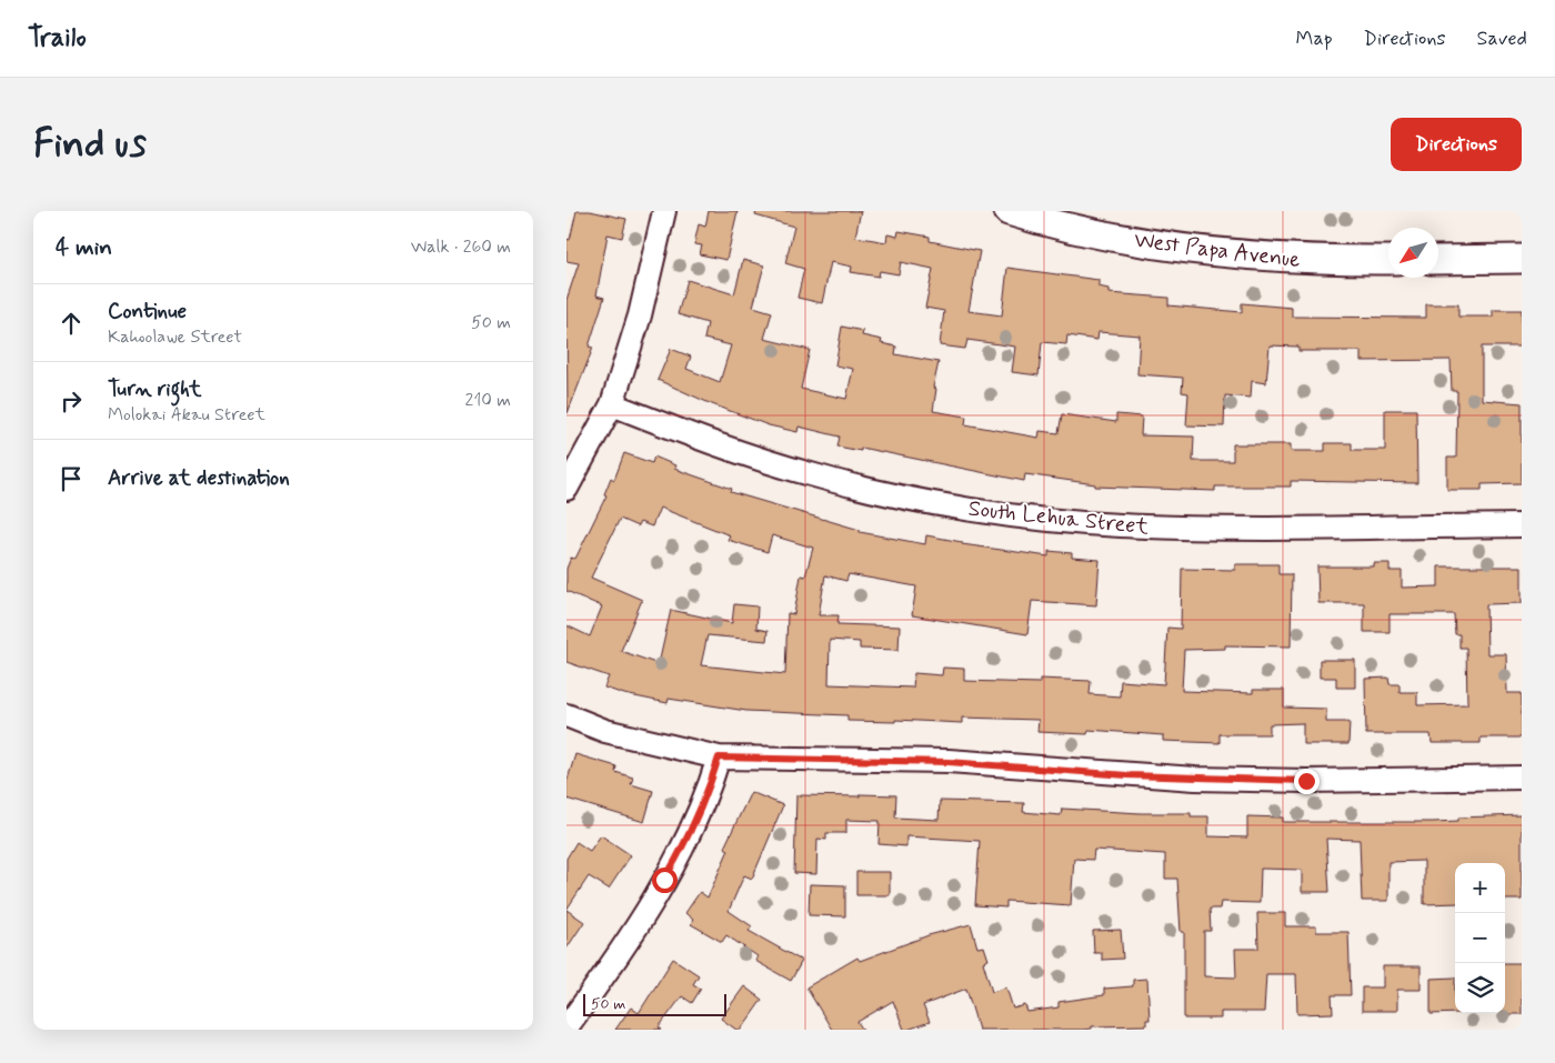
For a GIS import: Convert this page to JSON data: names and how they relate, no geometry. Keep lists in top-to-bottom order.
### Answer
{
  "streets": {
    "street": ["West Papa Avenue", "South Lehua Street"]
  },
  "scale_bar": "50 m",
  "north": "bottom left",
  "page": {
    "header": "Trailo",
    "nav": ["Map", "Directions", "Saved"],
    "buttons": "Directions",
    "title": "Find us",
    "heading": ["4 min", "Walk · 260 m"],
    "list": [
      ["Continue", "Kahoolawe Street", "50 m"],
      ["Turn right", "Molokai Akau Street", "210 m"],
      "Arrive at destination"
    ],
    "map_buttons": ["+", "−"],
    "scale": "50 m"
  }
}
